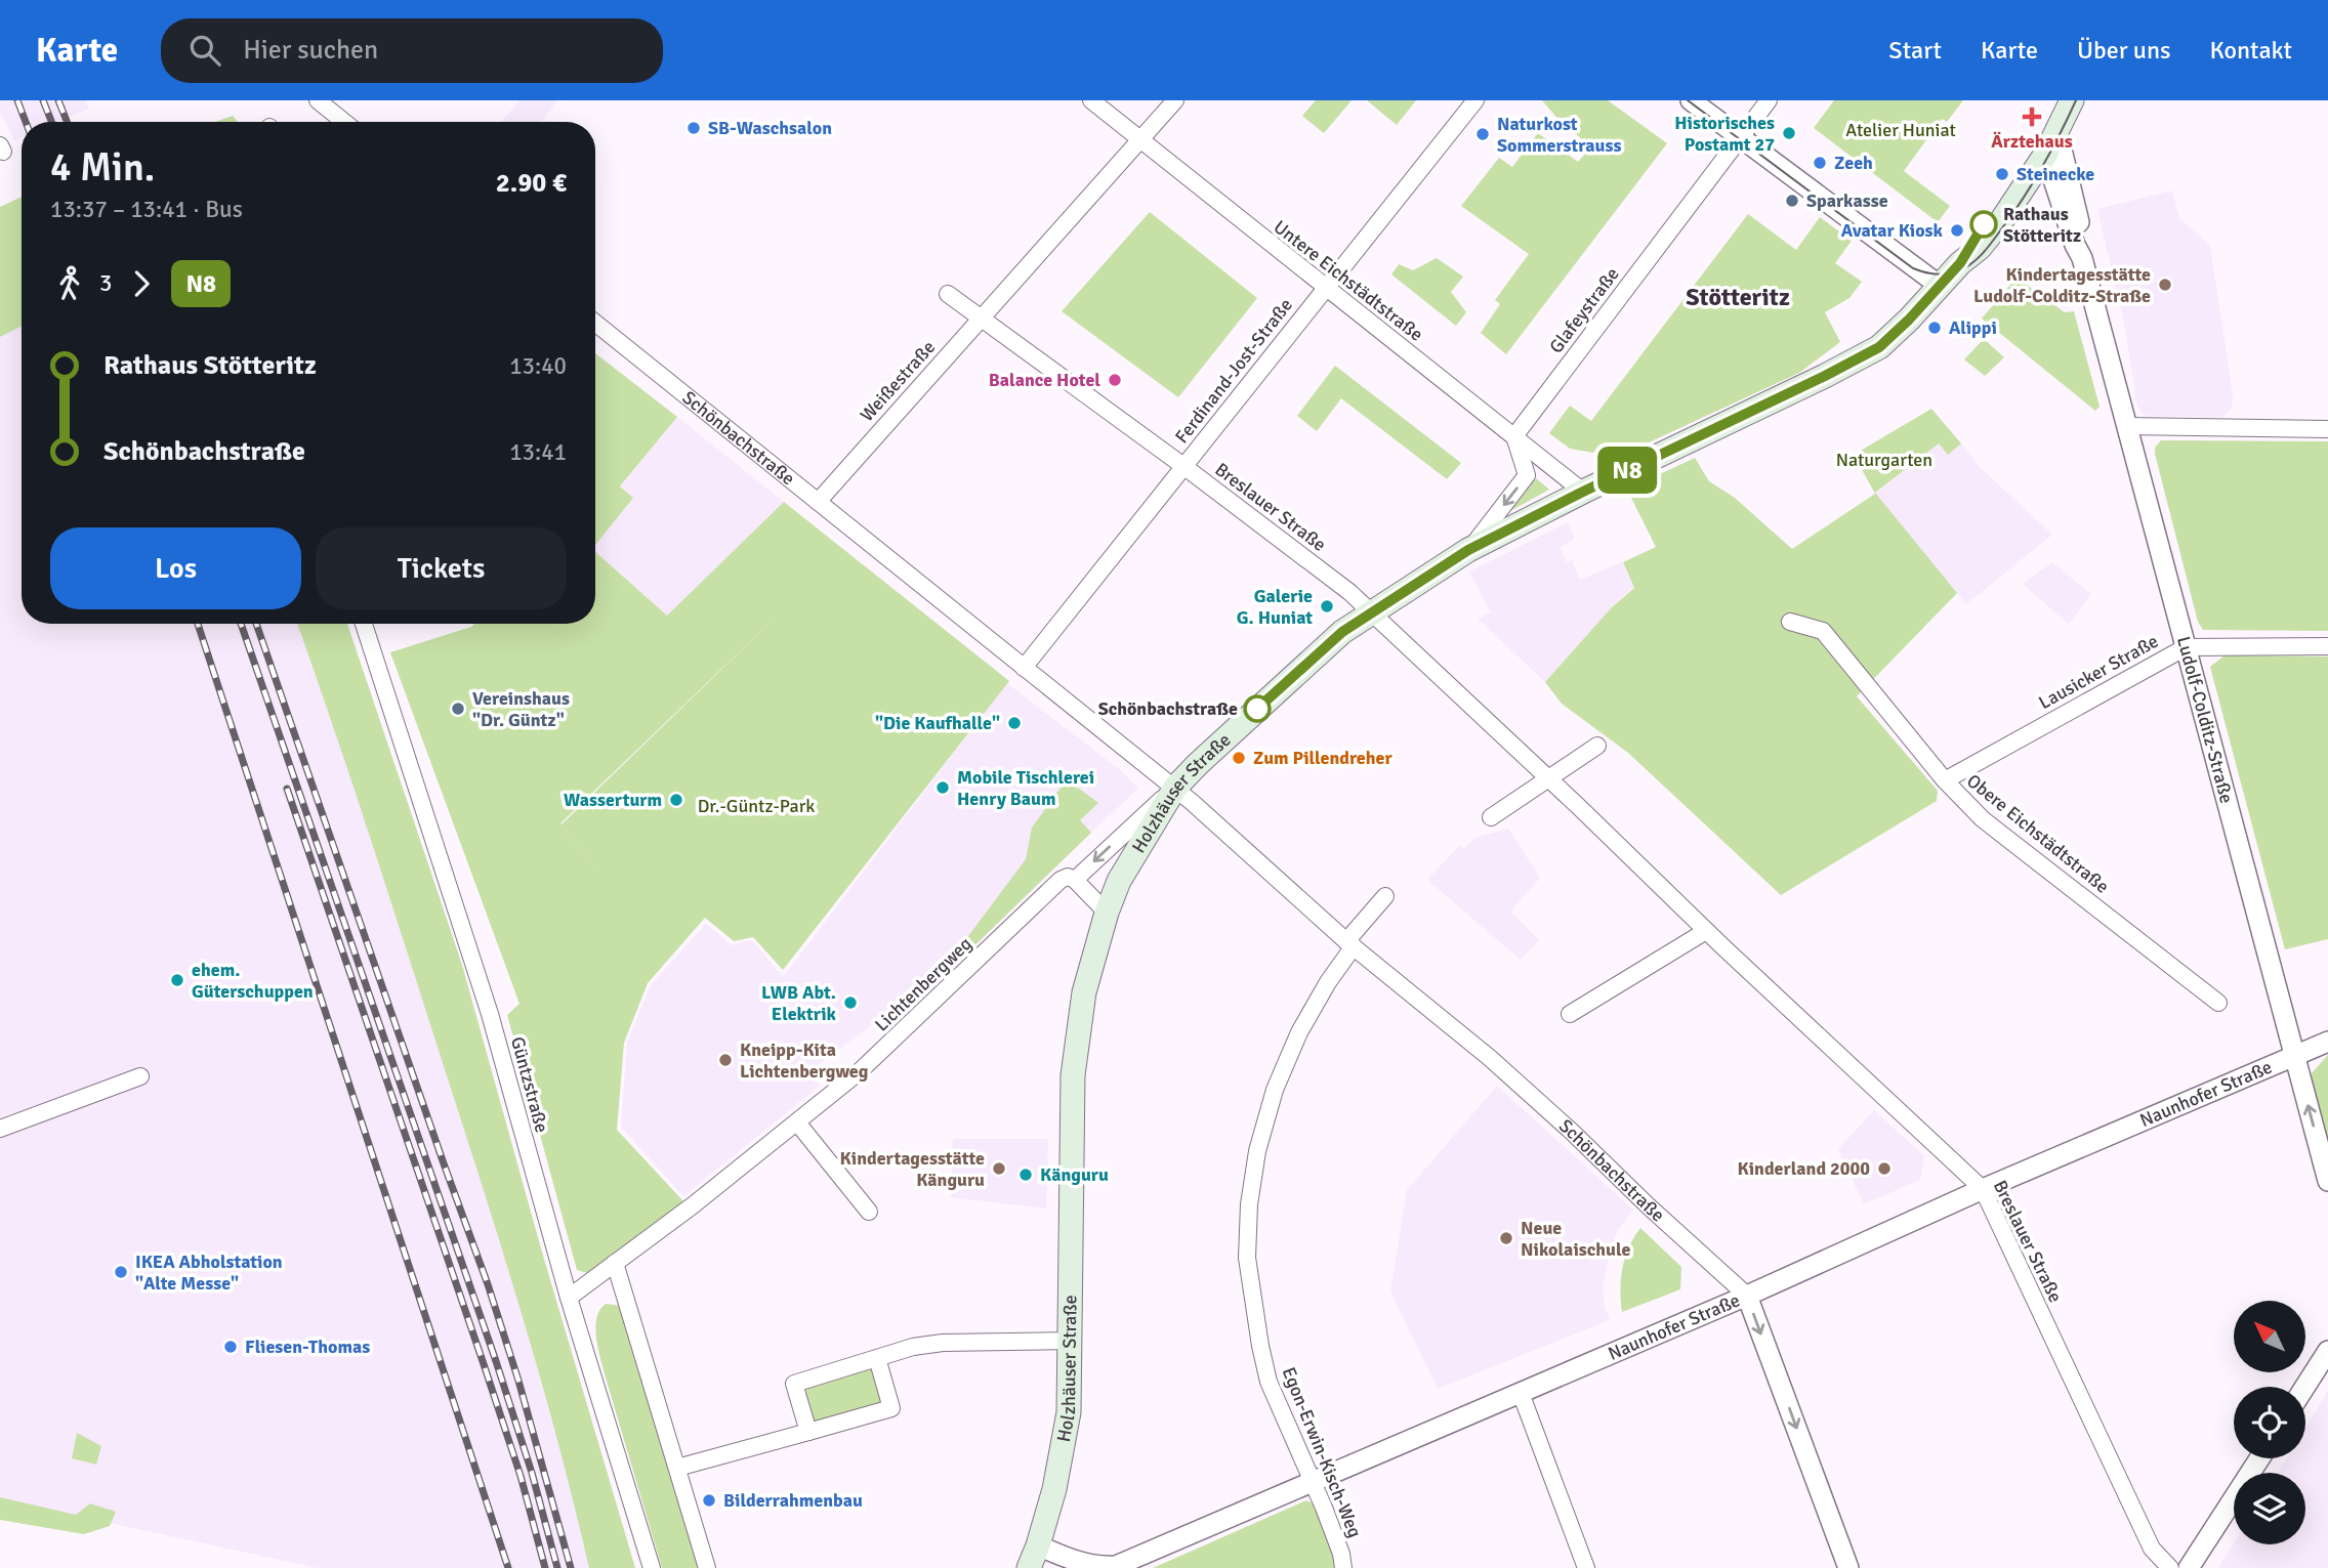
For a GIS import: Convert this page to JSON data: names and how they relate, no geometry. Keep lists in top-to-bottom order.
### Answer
{
  "streets": {
    "main road": ["Holzhäuser Straße"],
    "street": [
      "Untere Eichstädtstraße",
      "Glafeystraße",
      "Ferdinand-Jost-Straße",
      "Weißestraße",
      "Schönbachstraße",
      "Breslauer Straße",
      "Lausicker Straße",
      "Ludolf-Colditz-Straße",
      "Obere Eichstädtstraße",
      "Lichtenbergweg",
      "Güntzstraße",
      "Naunhofer Straße",
      "Egon-Erwin-Kisch-Weg"
    ]
  },
  "crossings": [
    ["Untere Eichstädtstraße", "Glafeystraße"],
    ["Untere Eichstädtstraße", "Ferdinand-Jost-Straße"],
    ["Untere Eichstädtstraße", "Weißestraße"],
    ["Untere Eichstädtstraße", "Holzhäuser Straße"],
    ["Ferdinand-Jost-Straße", "Schönbachstraße"],
    ["Ferdinand-Jost-Straße", "Breslauer Straße"],
    ["Weißestraße", "Schönbachstraße"],
    ["Weißestraße", "Breslauer Straße"],
    ["Schönbachstraße", "Holzhäuser Straße"],
    ["Schönbachstraße", "Lichtenbergweg"],
    ["Schönbachstraße", "Naunhofer Straße"],
    ["Schönbachstraße", "Egon-Erwin-Kisch-Weg"],
    ["Breslauer Straße", "Holzhäuser Straße"],
    ["Breslauer Straße", "Naunhofer Straße"],
    ["Lausicker Straße", "Ludolf-Colditz-Straße"],
    ["Lausicker Straße", "Obere Eichstädtstraße"],
    ["Ludolf-Colditz-Straße", "Holzhäuser Straße"],
    ["Ludolf-Colditz-Straße", "Naunhofer Straße"],
    ["Holzhäuser Straße", "Lichtenbergweg"],
    ["Holzhäuser Straße", "Naunhofer Straße"],
    ["Lichtenbergweg", "Güntzstraße"],
    ["Naunhofer Straße", "Egon-Erwin-Kisch-Weg"]
  ],
  "districts": ["Stötteritz"],
  "parks": ["Atelier Huniat", "Naturgarten", "Dr.-Güntz-Park"],
  "places": {
    "health": ["Ärztehaus"],
    "other": [
      "SB-Waschsalon",
      "Historisches Postamt 27",
      "Naturkost Sommerstrauss",
      "Zeeh",
      "Steinecke",
      "Sparkasse",
      "Rathaus Stötteritz",
      "Avatar Kiosk",
      "Kindertagesstätte Ludolf-Colditz-Straße",
      "Alippi",
      "Balance Hotel",
      "Galerie G. Huniat",
      "Vereinshaus \"Dr. Güntz\"",
      "Schönbachstraße",
      "\"Die Kaufhalle\"",
      "Zum Pillendreher",
      "Mobile Tischlerei Henry Baum",
      "Wasserturm",
      "ehem. Güterschuppen",
      "LWB Abt. Elektrik",
      "Kneipp-Kita Lichtenbergweg",
      "Kindertagesstätte Känguru",
      "Kinderland 2000",
      "Känguru",
      "Neue Nikolaischule",
      "IKEA Abholstation \"Alte Messe\"",
      "Fliesen-Thomas",
      "Bilderrahmenbau"
    ]
  },
  "lines": ["bus line N8"],
  "north": "top left",
  "page": {
    "header": "Karte",
    "search": "Hier suchen",
    "nav": [
      "Start",
      "Karte",
      "Über uns",
      "Kontakt"
    ],
    "on_map": "N8",
    "heading": ["4 Min.", "13:37 – 13:41 · Bus", "2.90 €"],
    "legs": ["3", "N8"],
    "list": [
      {
        "name": "Rathaus Stötteritz",
        "value": "13:40"
      },
      {
        "name": "Schönbachstraße",
        "value": "13:41"
      }
    ],
    "buttons": ["Los", "Tickets"]
  }
}
